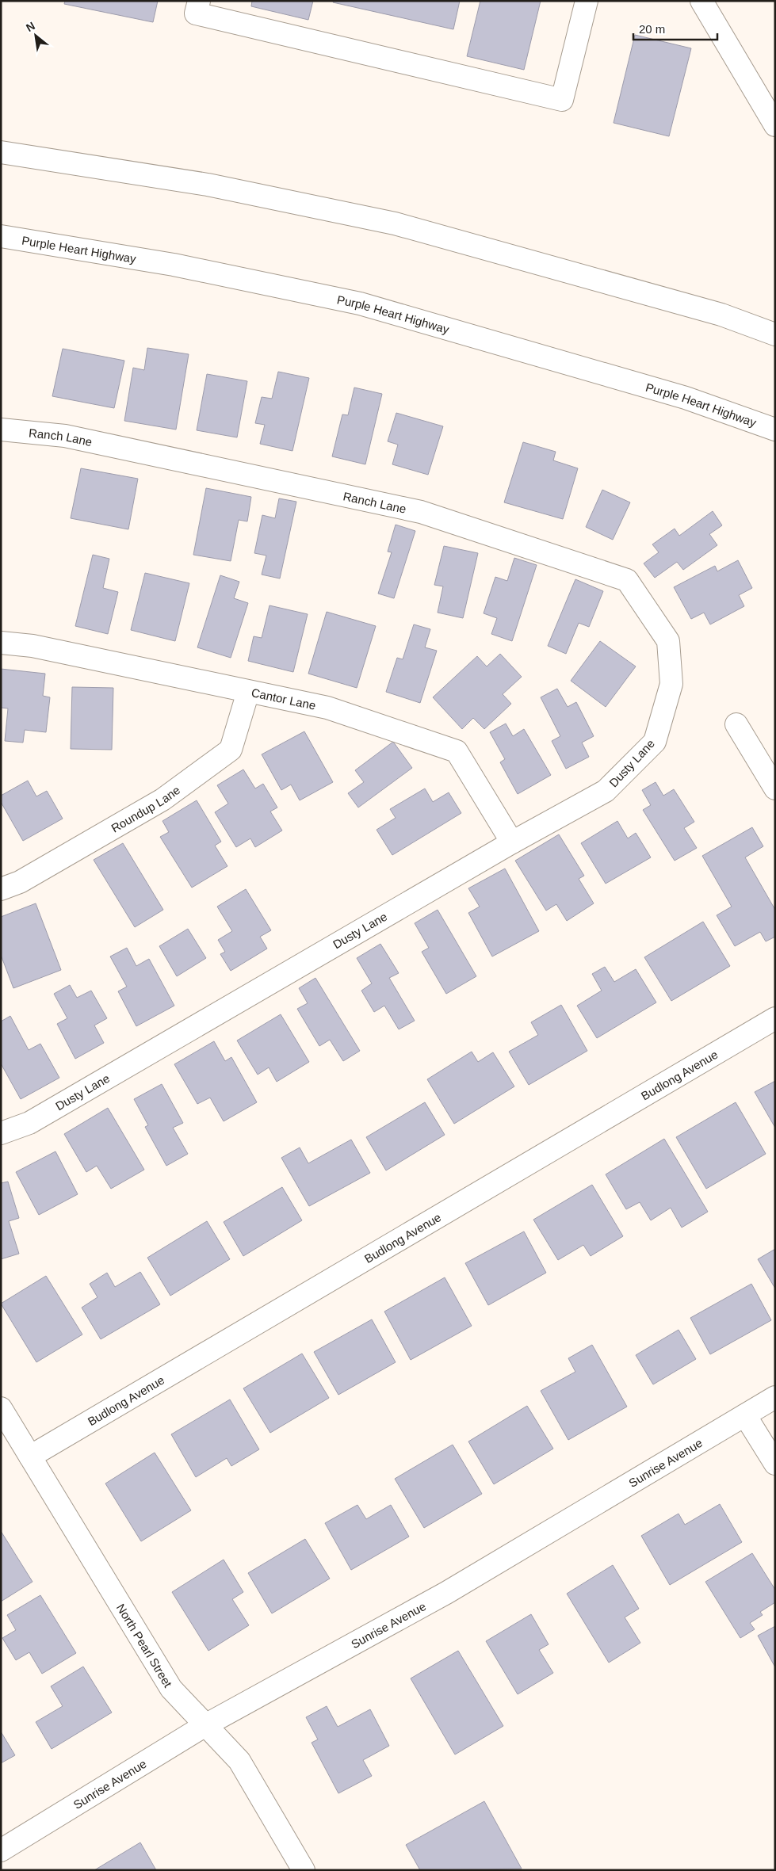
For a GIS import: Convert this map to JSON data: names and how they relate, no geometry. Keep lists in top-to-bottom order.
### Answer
{
  "streets": {
    "main road": [
      "Purple Heart Highway",
      "Ranch Lane",
      "Cantor Lane",
      "Dusty Lane",
      "Roundup Lane",
      "Budlong Avenue",
      "Sunrise Avenue",
      "North Pearl Street"
    ]
  },
  "crossings": [
    ["Ranch Lane", "Dusty Lane"],
    ["Cantor Lane", "Dusty Lane"],
    ["Cantor Lane", "Roundup Lane"],
    ["Budlong Avenue", "North Pearl Street"],
    ["Sunrise Avenue", "North Pearl Street"]
  ],
  "scale_bar": "20 m",
  "north": "top left"
}
